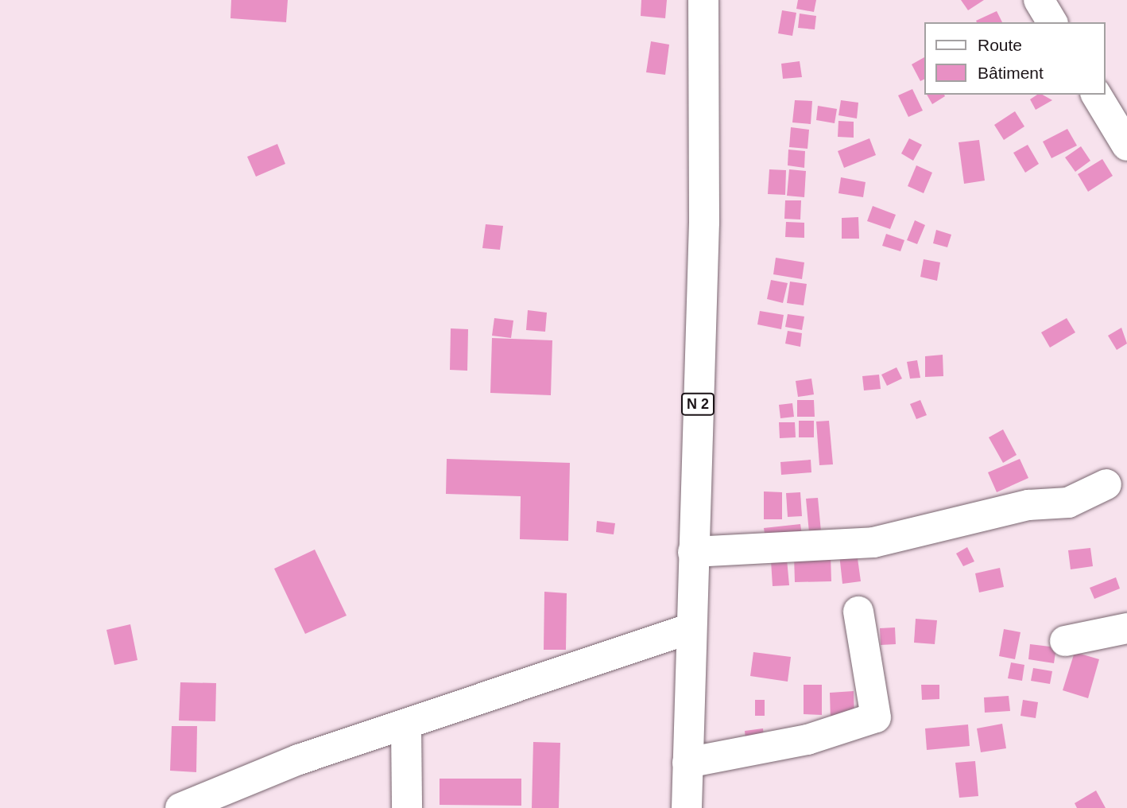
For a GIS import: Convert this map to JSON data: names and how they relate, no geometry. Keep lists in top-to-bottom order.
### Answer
{
  "streets": {
    "street": ["N 2"]
  },
  "legend": ["Route", "Bâtiment"]
}
